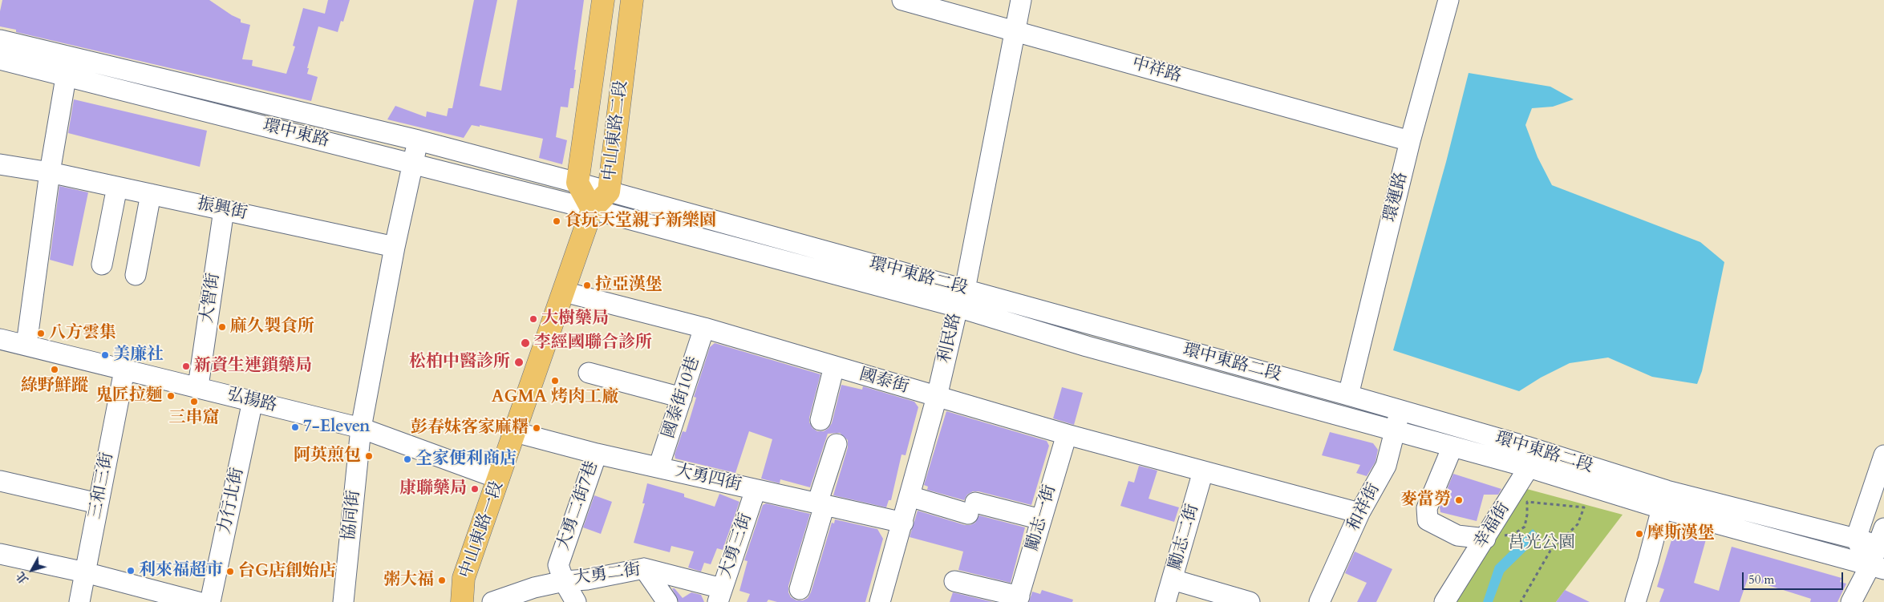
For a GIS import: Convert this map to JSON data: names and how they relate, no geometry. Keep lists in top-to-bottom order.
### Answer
{
  "streets": {
    "main road": ["中山東路二段", "中山東路一段"],
    "street": [
      "中祥路",
      "環中東路",
      "環運路",
      "振興街",
      "環中東路二段",
      "大智街",
      "利民路",
      "國泰街",
      "國泰街10巷",
      "弘揚路",
      "大勇四街",
      "三和三街",
      "力行北街",
      "大勇二街7巷",
      "和祥街",
      "協同街",
      "勵志一街",
      "幸福街",
      "勵志二街",
      "大勇三街",
      "大勇二街"
    ]
  },
  "crossings": [
    ["中祥路", "環運路"],
    ["中祥路", "利民路"],
    ["中山東路二段", "環中東路"],
    ["中山東路二段", "環中東路二段"],
    ["中山東路二段", "中山東路一段"],
    ["環中東路", "環中東路二段"],
    ["環中東路", "中山東路一段"],
    ["環運路", "環中東路二段"],
    ["振興街", "大智街"],
    ["環中東路二段", "利民路"],
    ["環中東路二段", "和祥街"],
    ["環中東路二段", "幸福街"],
    ["環中東路二段", "中山東路一段"],
    ["大智街", "弘揚路"],
    ["利民路", "國泰街"],
    ["利民路", "大勇四街"],
    ["國泰街", "國泰街10巷"],
    ["國泰街", "和祥街"],
    ["國泰街", "勵志一街"],
    ["國泰街", "中山東路一段"],
    ["國泰街", "勵志二街"],
    ["國泰街10巷", "大勇四街"],
    ["弘揚路", "三和三街"],
    ["弘揚路", "力行北街"],
    ["弘揚路", "協同街"],
    ["弘揚路", "中山東路一段"],
    ["大勇四街", "大勇二街7巷"],
    ["大勇四街", "中山東路一段"],
    ["大勇四街", "大勇三街"],
    ["大勇二街7巷", "大勇二街"],
    ["大勇三街", "大勇二街"]
  ],
  "parks": ["莒光公園"],
  "places": [
    "食玩天堂親子新樂園",
    "拉亞漢堡",
    "大樹藥局",
    "麻久製食所",
    "八方雲集",
    "李經國聯合診所",
    "美廉社",
    "松柏中醫診所",
    "新資生連鎖藥局",
    "綠野鮮蹤",
    "AGMA 烤肉工廠",
    "鬼匠拉麵",
    "三串窟",
    "7-Eleven",
    "彭春妹客家麻糬",
    "阿英煎包",
    "全家便利商店",
    "康聯藥局",
    "麥當勞",
    "摩斯漢堡",
    "利來福超市",
    "台G店創始店",
    "粥大福"
  ],
  "scale_bar": "50 m",
  "north": "bottom left"
}
